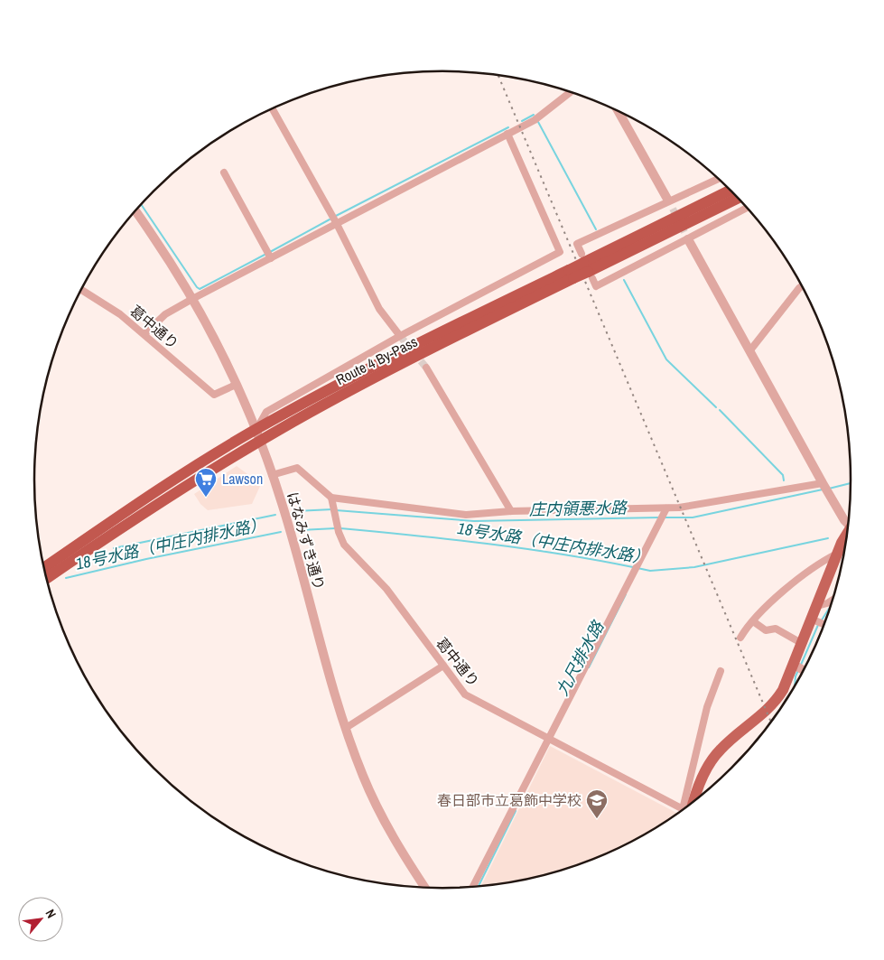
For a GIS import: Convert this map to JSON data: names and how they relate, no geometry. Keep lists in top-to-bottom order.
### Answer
{
  "streets": {
    "highway": ["Route 4 By-Pass"],
    "street": ["葛中通り", "はなみずき通り"]
  },
  "crossings": [
    ["葛中通り", "はなみずき通り"],
    ["Route 4 By-Pass", "はなみずき通り"]
  ],
  "water": ["庄内領悪水路", "18号水路（中庄内排水路）", "九尺排水路"],
  "places": {
    "supermarket": ["Lawson"],
    "school or university": ["春日部市立葛飾中学校"]
  },
  "north": "top right"
}
